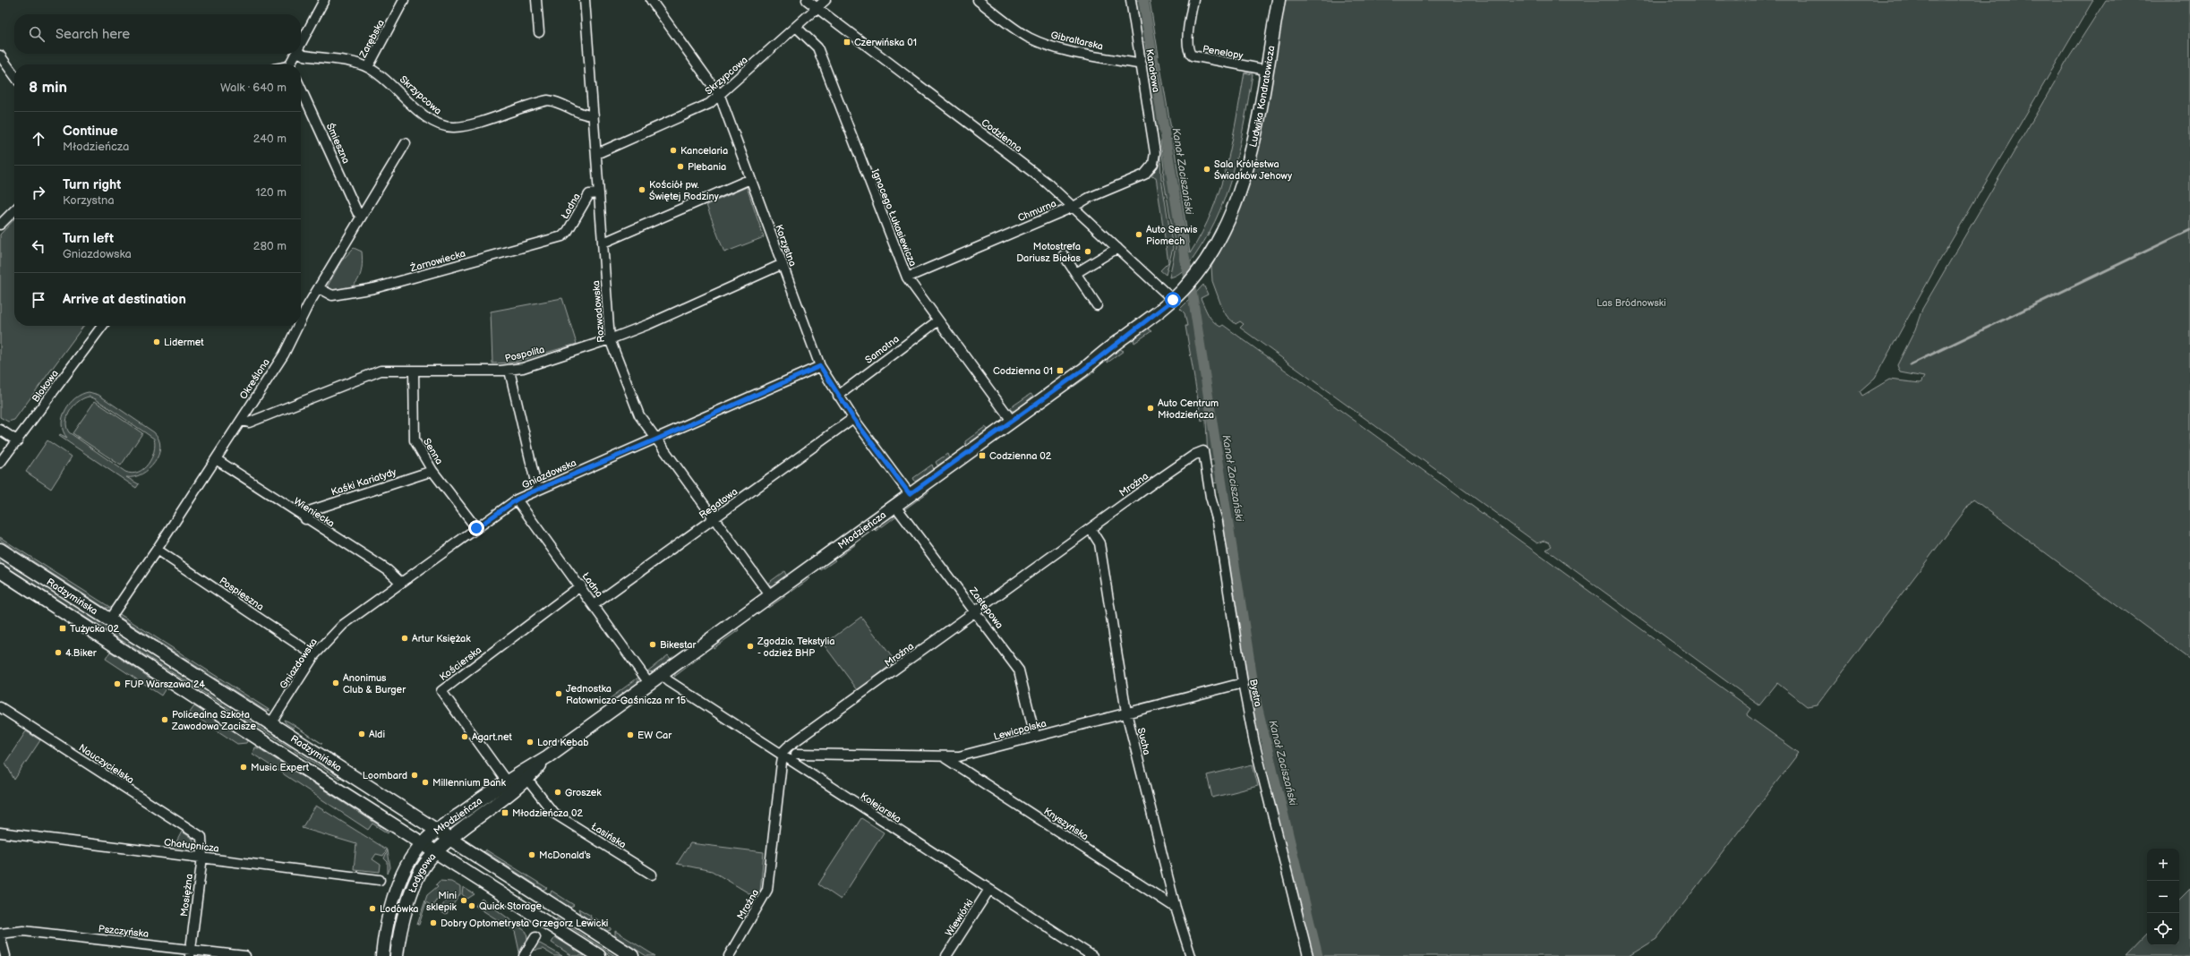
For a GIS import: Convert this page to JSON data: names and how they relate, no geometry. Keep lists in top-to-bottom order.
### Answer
{
  "streets": {
    "main road": [
      "Ludwika Kondratowicza",
      "Młodzieńcza",
      "Radzymińska",
      "Łodygowa"
    ],
    "street": [
      "Zarębska",
      "Gibraltarska",
      "Penelopy",
      "Kanałowa",
      "Skrzypcowa",
      "Codzienna",
      "Śmieszna",
      "Ładna",
      "Chmurna",
      "Ignacego Łukasiewicza",
      "Korzystna",
      "Żarnowiecka",
      "Rozwadowska",
      "Samotna",
      "Pospolita",
      "Określona",
      "Blokowa",
      "Senna",
      "Gniazdowska",
      "Kaśki Kariatydy",
      "Mroźna",
      "Regatowa",
      "Wieniecka",
      "Pospieszna",
      "Zastępowa",
      "Kościerska",
      "Bystra",
      "Lewicpolska",
      "Sucha",
      "Nauczycielska",
      "Kolejarska",
      "Knyszyńska",
      "Łasińska",
      "Chałupnicza",
      "Mosiężna",
      "Wiewiórki",
      "Pszczyńska"
    ]
  },
  "crossings": [
    ["Zarębska", "Skrzypcowa"],
    ["Gibraltarska", "Kanałowa"],
    ["Penelopy", "Ludwika Kondratowicza"],
    ["Kanałowa", "Chmurna"],
    ["Skrzypcowa", "Codzienna"],
    ["Skrzypcowa", "Ignacego Łukasiewicza"],
    ["Skrzypcowa", "Korzystna"],
    ["Skrzypcowa", "Rozwadowska"],
    ["Ludwika Kondratowicza", "Codzienna"],
    ["Ludwika Kondratowicza", "Młodzieńcza"],
    ["Codzienna", "Chmurna"],
    ["Codzienna", "Młodzieńcza"],
    ["Śmieszna", "Określona"],
    ["Ładna", "Żarnowiecka"],
    ["Ładna", "Rozwadowska"],
    ["Ładna", "Gniazdowska"],
    ["Ładna", "Regatowa"],
    ["Ładna", "Młodzieńcza"],
    ["Ładna", "Kościerska"],
    ["Chmurna", "Ignacego Łukasiewicza"],
    ["Ignacego Łukasiewicza", "Samotna"],
    ["Ignacego Łukasiewicza", "Młodzieńcza"],
    ["Korzystna", "Samotna"],
    ["Korzystna", "Pospolita"],
    ["Korzystna", "Gniazdowska"],
    ["Korzystna", "Regatowa"],
    ["Korzystna", "Młodzieńcza"],
    ["Żarnowiecka", "Określona"],
    ["Rozwadowska", "Pospolita"],
    ["Rozwadowska", "Gniazdowska"],
    ["Rozwadowska", "Regatowa"],
    ["Rozwadowska", "Młodzieńcza"],
    ["Pospolita", "Określona"],
    ["Pospolita", "Senna"],
    ["Określona", "Wieniecka"],
    ["Określona", "Pospieszna"],
    ["Określona", "Radzymińska"],
    ["Senna", "Gniazdowska"],
    ["Senna", "Kaśki Kariatydy"],
    ["Gniazdowska", "Wieniecka"],
    ["Gniazdowska", "Pospieszna"],
    ["Gniazdowska", "Radzymińska"],
    ["Kaśki Kariatydy", "Wieniecka"],
    ["Mroźna", "Zastępowa"],
    ["Mroźna", "Bystra"],
    ["Mroźna", "Sucha"],
    ["Mroźna", "Kolejarska"],
    ["Młodzieńcza", "Radzymińska"],
    ["Młodzieńcza", "Zastępowa"],
    ["Młodzieńcza", "Kościerska"],
    ["Młodzieńcza", "Kolejarska"],
    ["Młodzieńcza", "Łasińska"],
    ["Młodzieńcza", "Łodygowa"],
    ["Radzymińska", "Łodygowa"],
    ["Zastępowa", "Lewicpolska"],
    ["Bystra", "Lewicpolska"],
    ["Lewicpolska", "Sucha"],
    ["Lewicpolska", "Knyszyńska"],
    ["Sucha", "Knyszyńska"],
    ["Nauczycielska", "Mosiężna"],
    ["Kolejarska", "Wiewiórki"],
    ["Chałupnicza", "Mosiężna"],
    ["Mosiężna", "Pszczyńska"]
  ],
  "water": ["Kanał Zaciszański"],
  "parks": ["Las Bródnowski"],
  "places": {
    "transit": [
      "Czerwińska 01",
      "Codzienna 01",
      "Codzienna 02",
      "Tużycka 02",
      "Młodzieńcza 02"
    ],
    "other": [
      "Kancelaria",
      "Plebania",
      "Sala Królestwa Świadków Jehowy",
      "Kościół pw. Świętej Rodziny",
      "Auto Serwis Piomech",
      "Motostrefa Dariusz Białas",
      "Lidermet",
      "Auto Centrum Młodzieńcza",
      "Artur Księżak",
      "Bikestar",
      "Zgodzio. Tekstylia - odzież BHP",
      "4.Biker",
      "Anonimus Club & Burger",
      "FUP Warszawa 24",
      "Jednostka Ratowniczo-Gaśnicza nr 15",
      "Policealna Szkoła Zawodowa Zacisze",
      "Aldi",
      "EW Car",
      "Agart.net",
      "Lord Kebab",
      "Music Expert",
      "Loombard",
      "Millennium Bank",
      "Groszek",
      "McDonald's",
      "Mini sklepik",
      "Quick Storage",
      "Lodówka",
      "Dobry Optometrysta Grzegorz Lewicki"
    ]
  },
  "page": {
    "search": "Search here",
    "heading": ["8 min", "Walk · 640 m"],
    "list": [
      ["Continue", "Młodzieńcza", "240 m"],
      ["Turn right", "Korzystna", "120 m"],
      ["Turn left", "Gniazdowska", "280 m"],
      "Arrive at destination"
    ],
    "map_buttons": ["+", "−"]
  }
}
